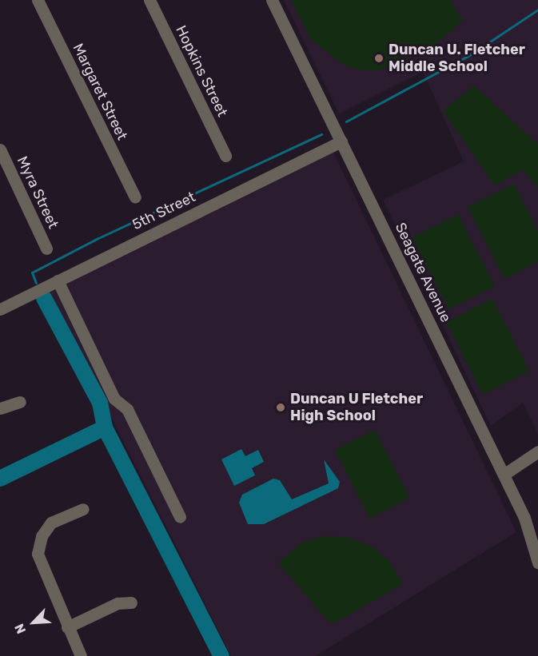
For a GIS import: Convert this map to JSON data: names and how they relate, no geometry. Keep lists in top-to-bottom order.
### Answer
{
  "streets": {
    "street": [
      "Hopkins Street",
      "Margaret Street",
      "Myra Street",
      "5th Street",
      "Seagate Avenue"
    ]
  },
  "crossings": [
    ["5th Street", "Seagate Avenue"]
  ],
  "places": ["Duncan U. Fletcher Middle School", "Duncan U Fletcher High School"],
  "north": "bottom left"
}
